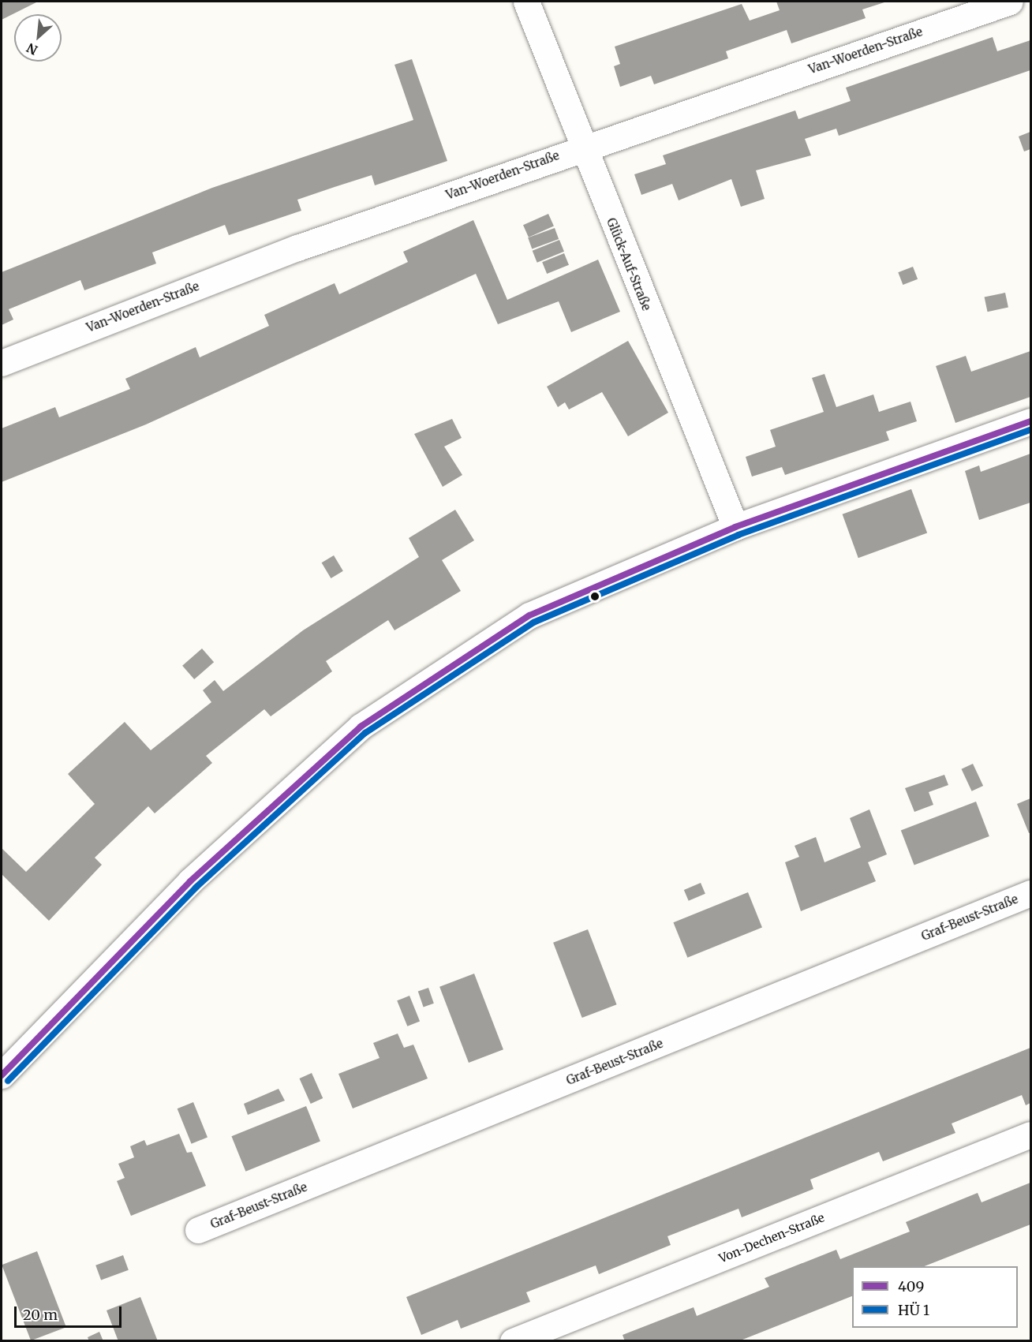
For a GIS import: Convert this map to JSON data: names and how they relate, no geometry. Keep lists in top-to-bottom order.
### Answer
{
  "streets": {
    "street": [
      "Van-Woerden-Straße",
      "Glück-Auf-Straße",
      "Graf-Beust-Straße",
      "Von-Dechen-Straße"
    ]
  },
  "crossings": [
    ["Van-Woerden-Straße", "Glück-Auf-Straße"]
  ],
  "lines": ["transit line 409"],
  "legend": ["409", "HÜ 1"],
  "scale_bar": "20 m",
  "north": "bottom left"
}
